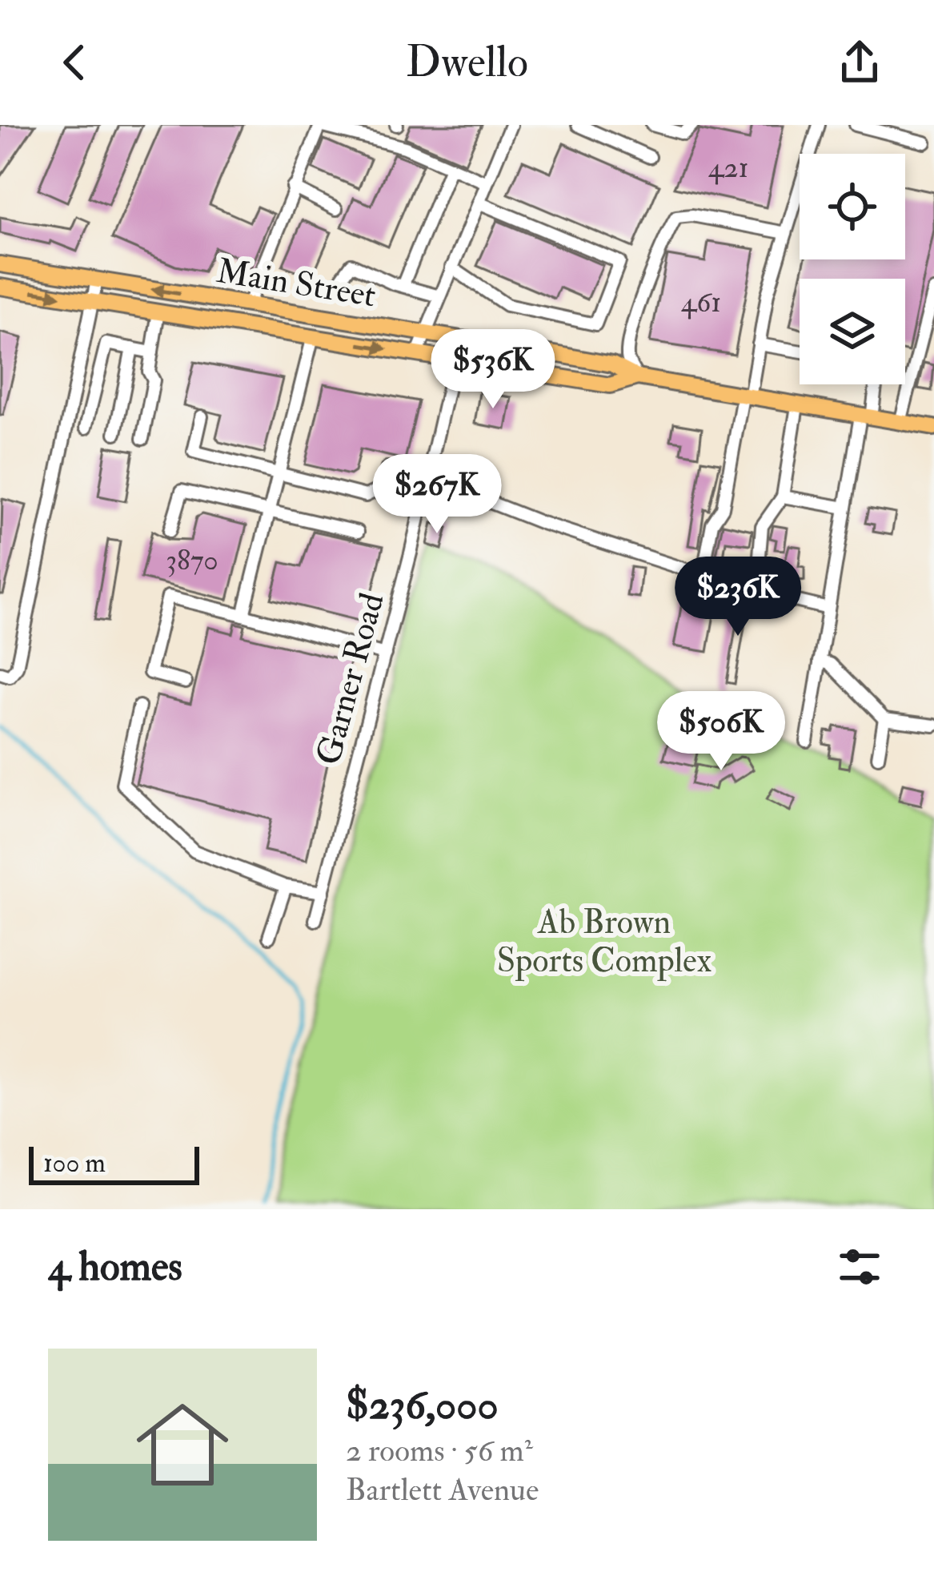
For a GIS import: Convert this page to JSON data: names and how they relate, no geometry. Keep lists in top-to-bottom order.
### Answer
{
  "streets": {
    "main road": ["Main Street"],
    "street": ["Garner Road"]
  },
  "crossings": [
    ["Main Street", "Garner Road"]
  ],
  "parks": ["Ab Brown Sports Complex"],
  "house_numbers": ["421", "461", "3870"],
  "scale_bar": "100 m",
  "page": {
    "header": "Dwello",
    "price": [
      "$536K",
      "$267K",
      "$236K",
      "$506K"
    ],
    "scale": "100 m",
    "heading": "4 homes",
    "list": [
      {
        "name": "$236,000",
        "note": "2 rooms · 56 m² · Bartlett Avenue"
      }
    ]
  }
}
